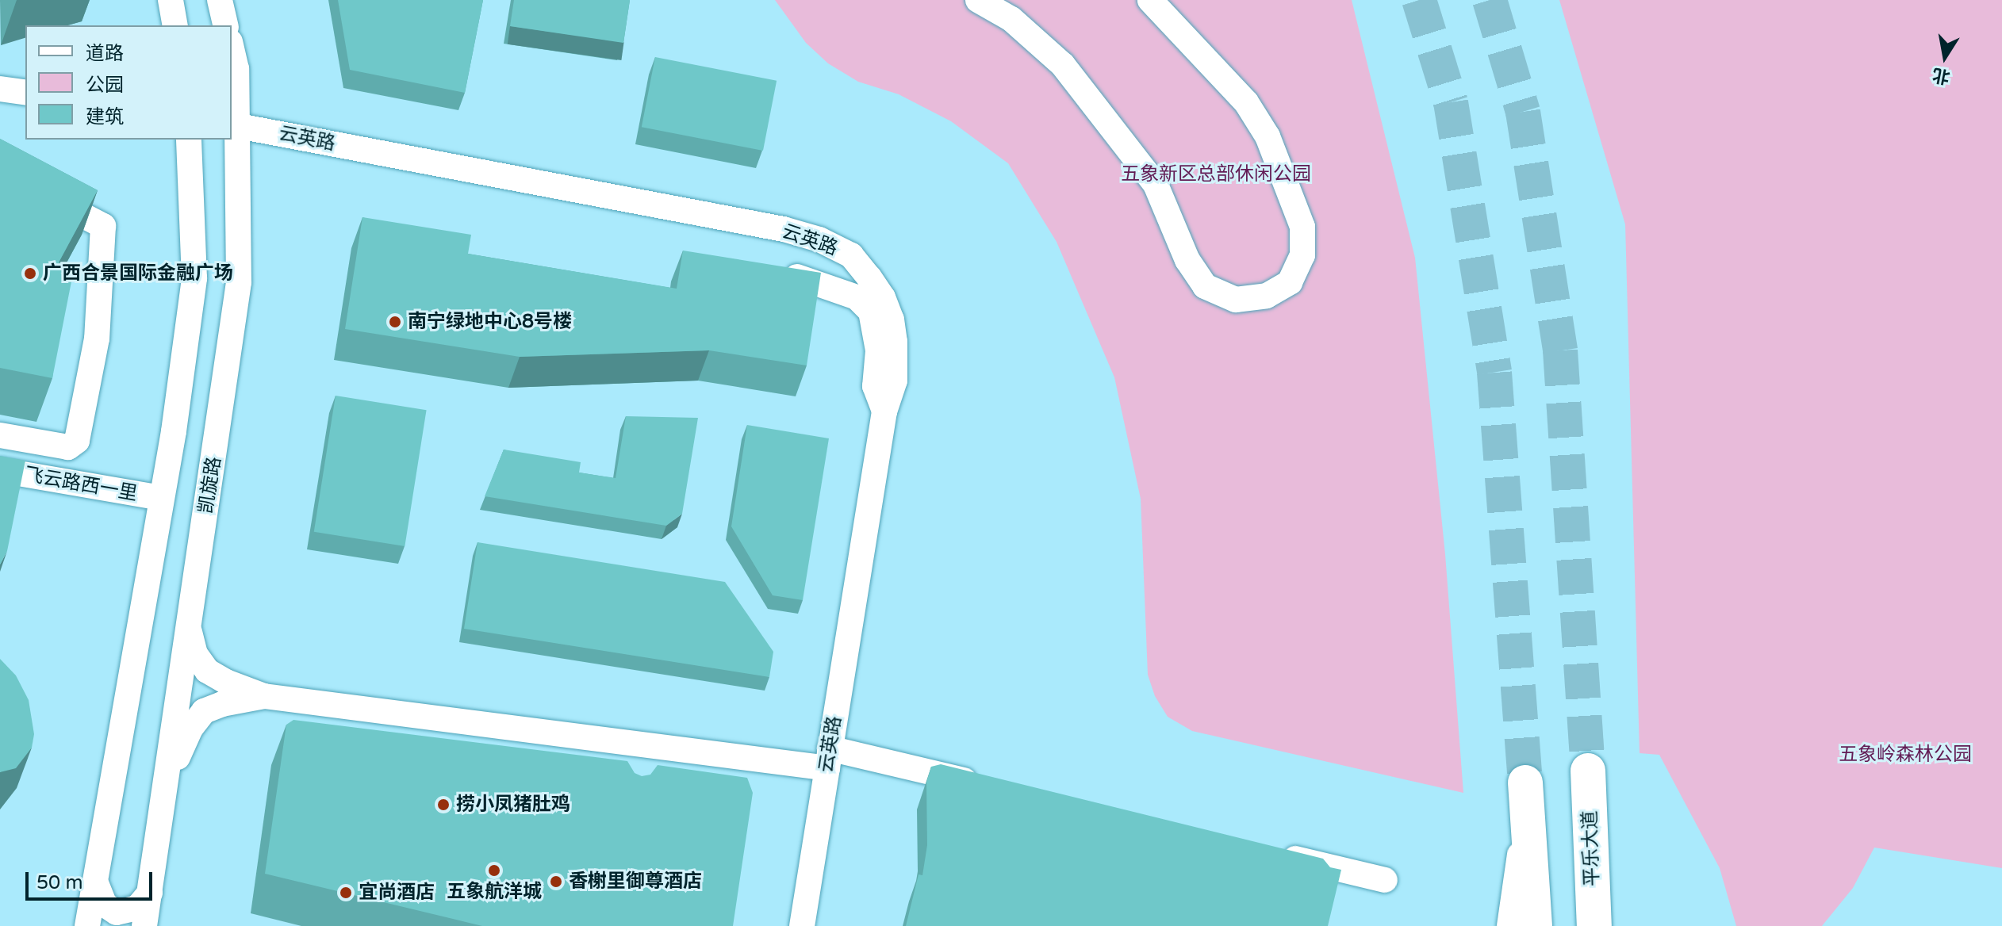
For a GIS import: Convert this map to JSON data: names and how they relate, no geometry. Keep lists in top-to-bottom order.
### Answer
{
  "streets": {
    "highway": ["平乐大道"],
    "street": ["云英路", "飞云路西一里", "凯旋路"]
  },
  "crossings": [
    ["云英路", "凯旋路"]
  ],
  "parks": ["五象新区总部休闲公园", "五象岭森林公园"],
  "places": [
    "广西合景国际金融广场",
    "南宁绿地中心8号楼",
    "捞小凤猪肚鸡",
    "五象航洋城",
    "香榭里御尊酒店",
    "宜尚酒店"
  ],
  "legend": ["道路", "公园", "建筑"],
  "scale_bar": "50 m",
  "north": "bottom"
}
